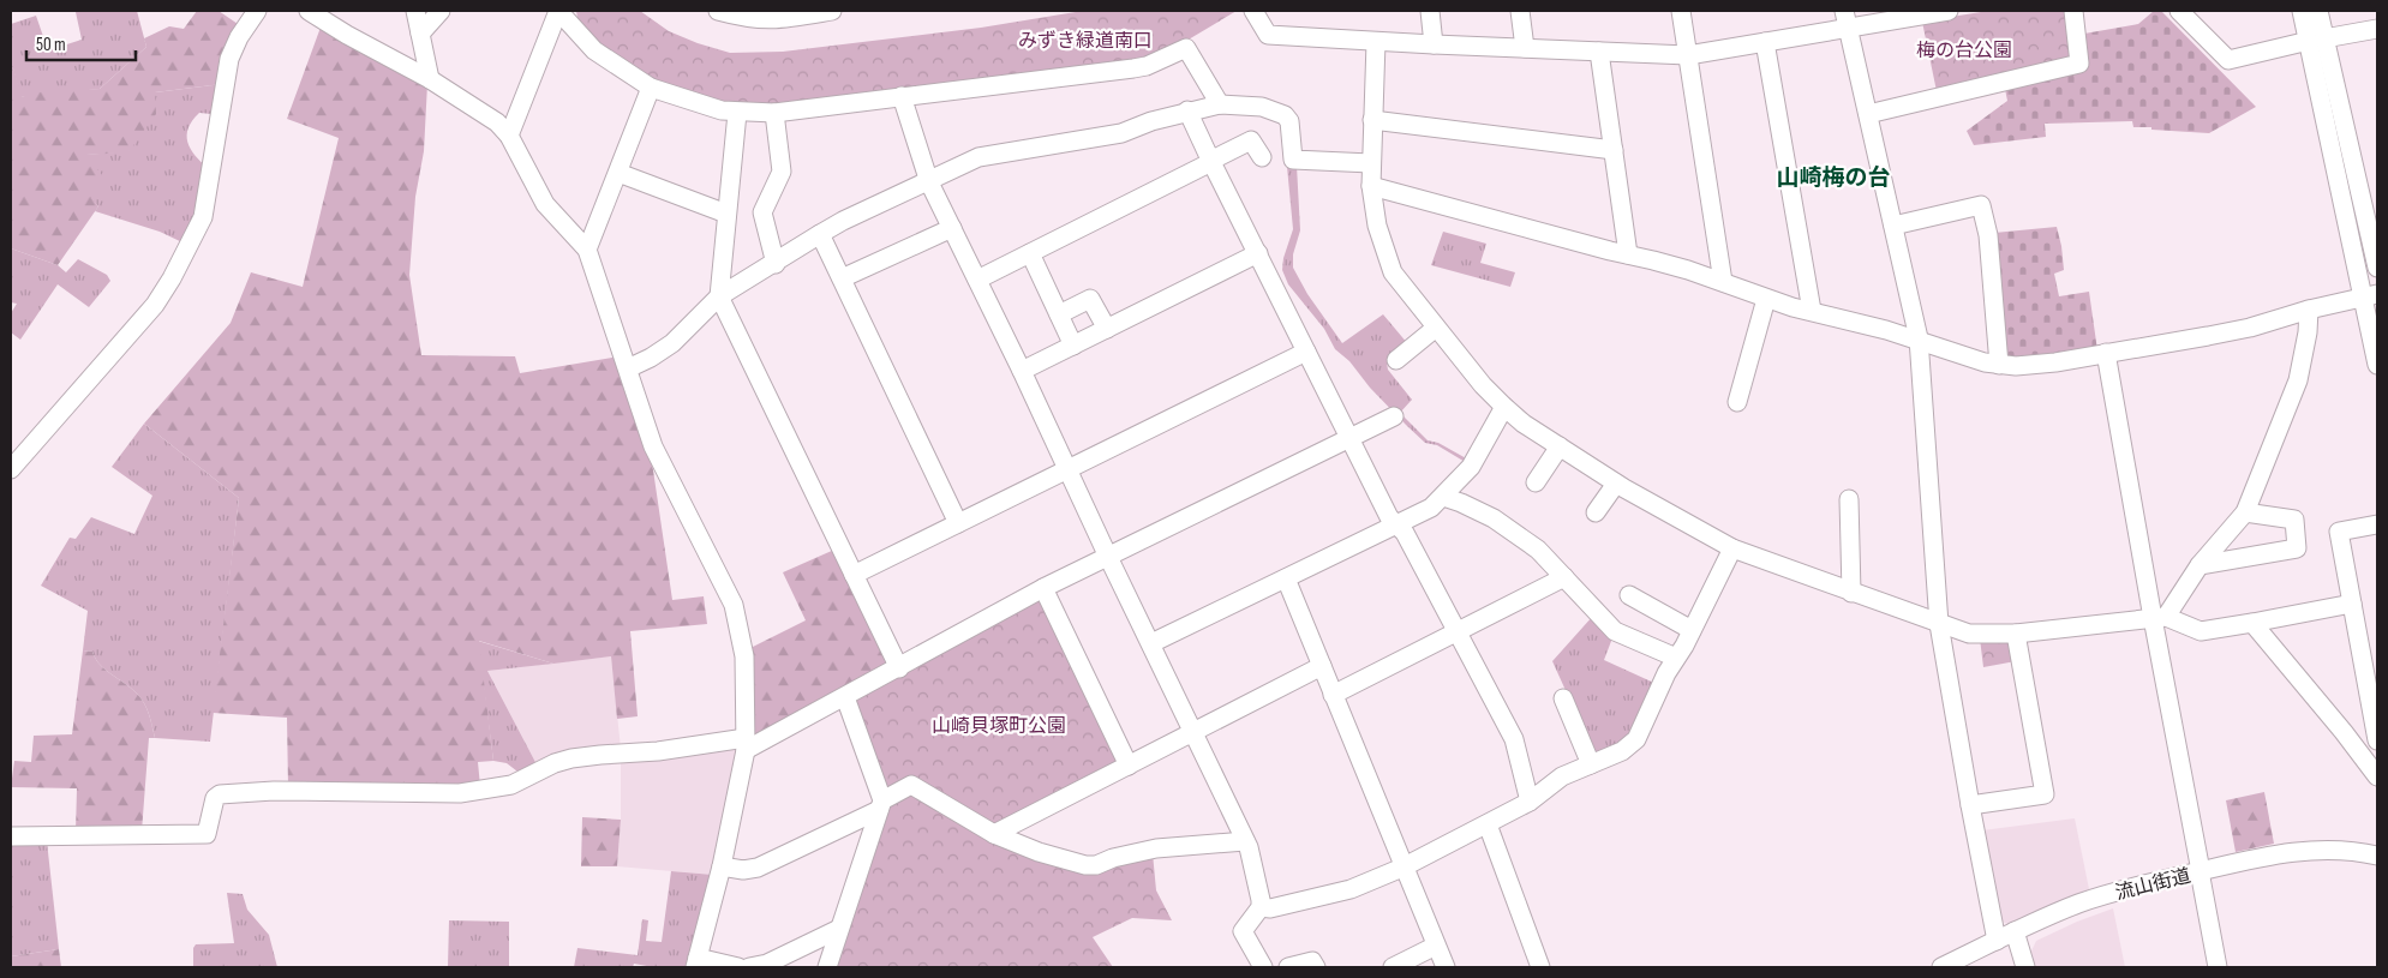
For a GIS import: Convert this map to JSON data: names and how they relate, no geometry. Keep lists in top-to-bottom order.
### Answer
{
  "streets": {
    "street": ["流山街道"]
  },
  "districts": ["山崎梅の台"],
  "parks": ["みずき緑道南口", "梅の台公園", "山崎貝塚町公園"],
  "scale_bar": "50 m"
}
